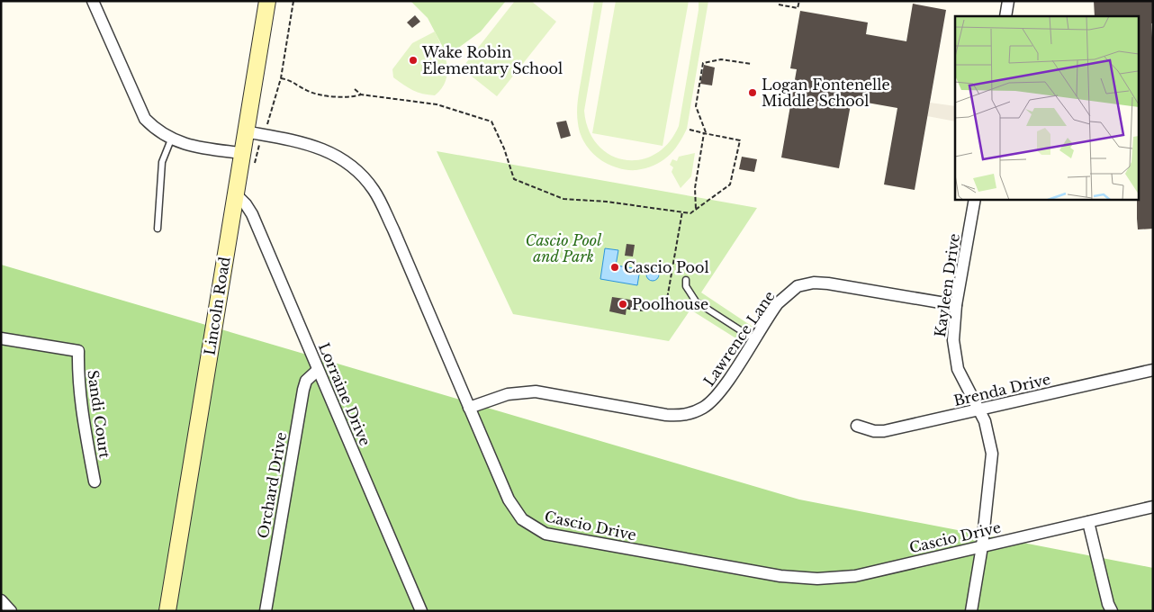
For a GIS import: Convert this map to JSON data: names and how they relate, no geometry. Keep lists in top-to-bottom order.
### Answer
{
  "streets": {
    "main road": ["Lincoln Road"],
    "street": [
      "Kayleen Drive",
      "Lawrence Lane",
      "Brenda Drive",
      "Lorraine Drive",
      "Sandi Court",
      "Orchard Drive",
      "Cascio Drive"
    ]
  },
  "crossings": [
    ["Kayleen Drive", "Lawrence Lane"],
    ["Kayleen Drive", "Brenda Drive"],
    ["Kayleen Drive", "Cascio Drive"],
    ["Lincoln Road", "Lorraine Drive"],
    ["Lincoln Road", "Cascio Drive"],
    ["Lawrence Lane", "Cascio Drive"],
    ["Lorraine Drive", "Orchard Drive"]
  ],
  "parks": ["Cascio Pool and Park"],
  "places": [
    "Wake Robin Elementary School",
    "Logan Fontenelle Middle School",
    "Cascio Pool",
    "Poolhouse"
  ]
}
